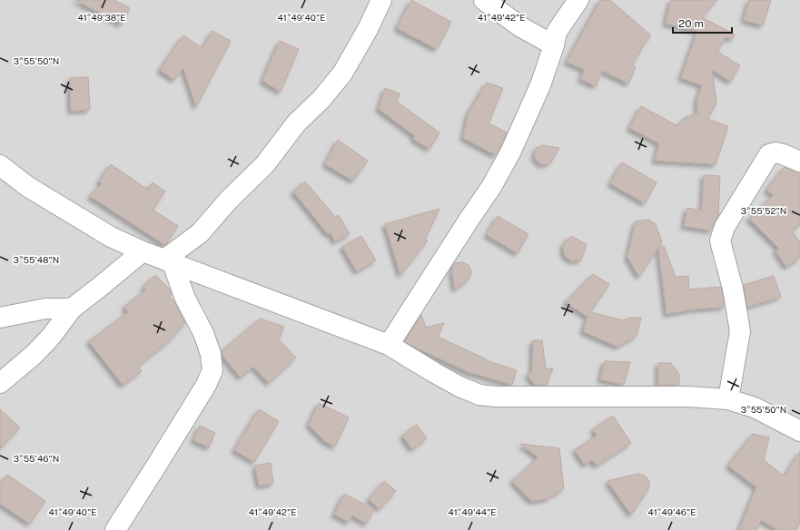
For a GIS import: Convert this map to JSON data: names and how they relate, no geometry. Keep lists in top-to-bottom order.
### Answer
{
  "scale_bar": "20 m",
  "coordinates": [
    "41°49'40\"E",
    "41°49'42\"E",
    "41°49'38\"E",
    "3°55'50\"N",
    "3°55'52\"N",
    "3°55'48\"N",
    "3°55'46\"N",
    "41°49'44\"E",
    "41°49'46\"E"
  ]
}
